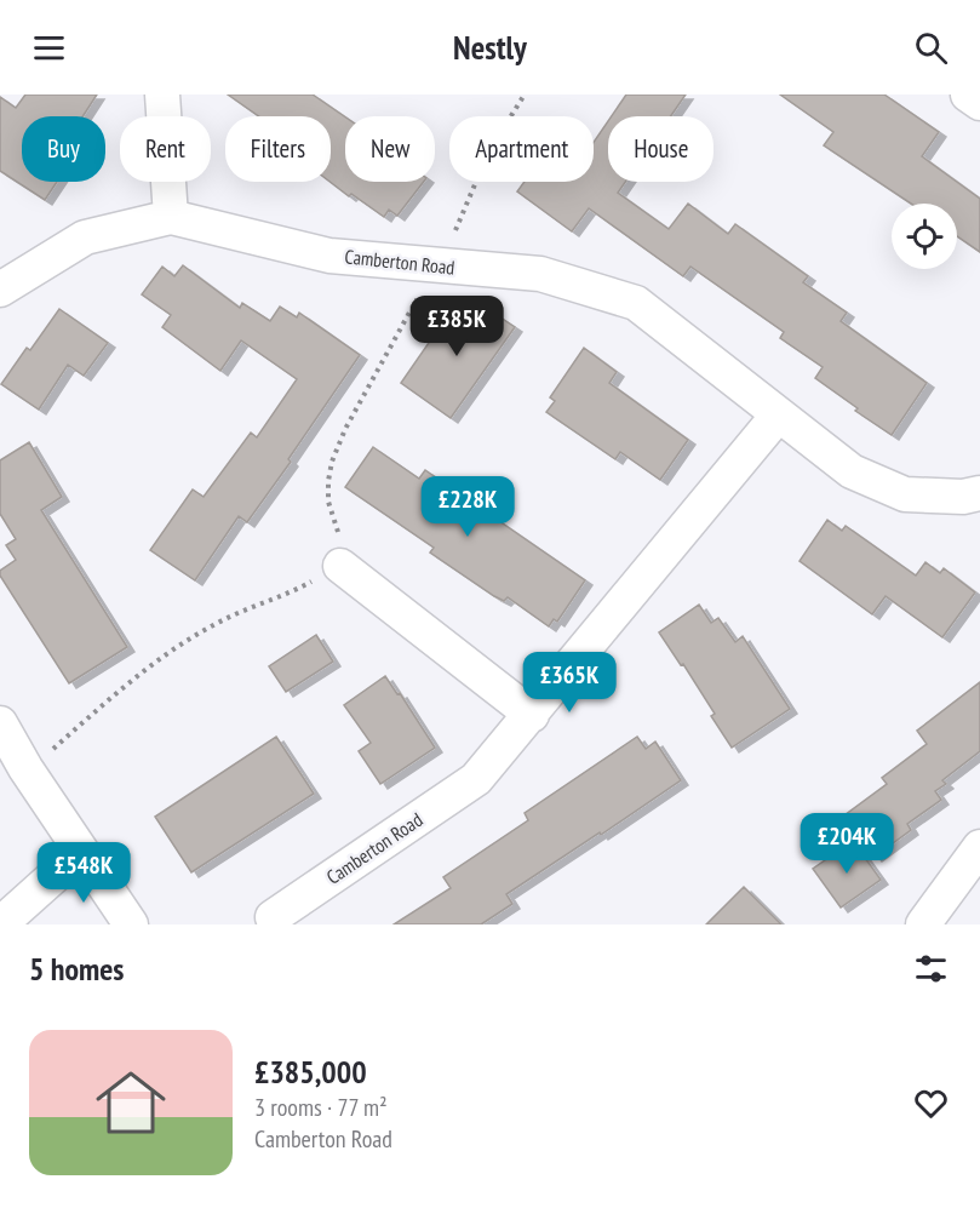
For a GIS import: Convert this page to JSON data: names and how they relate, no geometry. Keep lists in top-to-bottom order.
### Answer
{
  "streets": {
    "street": ["Camberton Road"]
  },
  "page": {
    "header": "Nestly",
    "chip": [
      "Buy",
      "Rent",
      "Filters",
      "New",
      "Apartment",
      "House"
    ],
    "price": [
      "£385K",
      "£228K",
      "£365K",
      "£204K",
      "£548K"
    ],
    "heading": "5 homes",
    "list": [
      {
        "name": "£385,000",
        "note": "3 rooms · 77 m² · Camberton Road"
      }
    ]
  }
}
